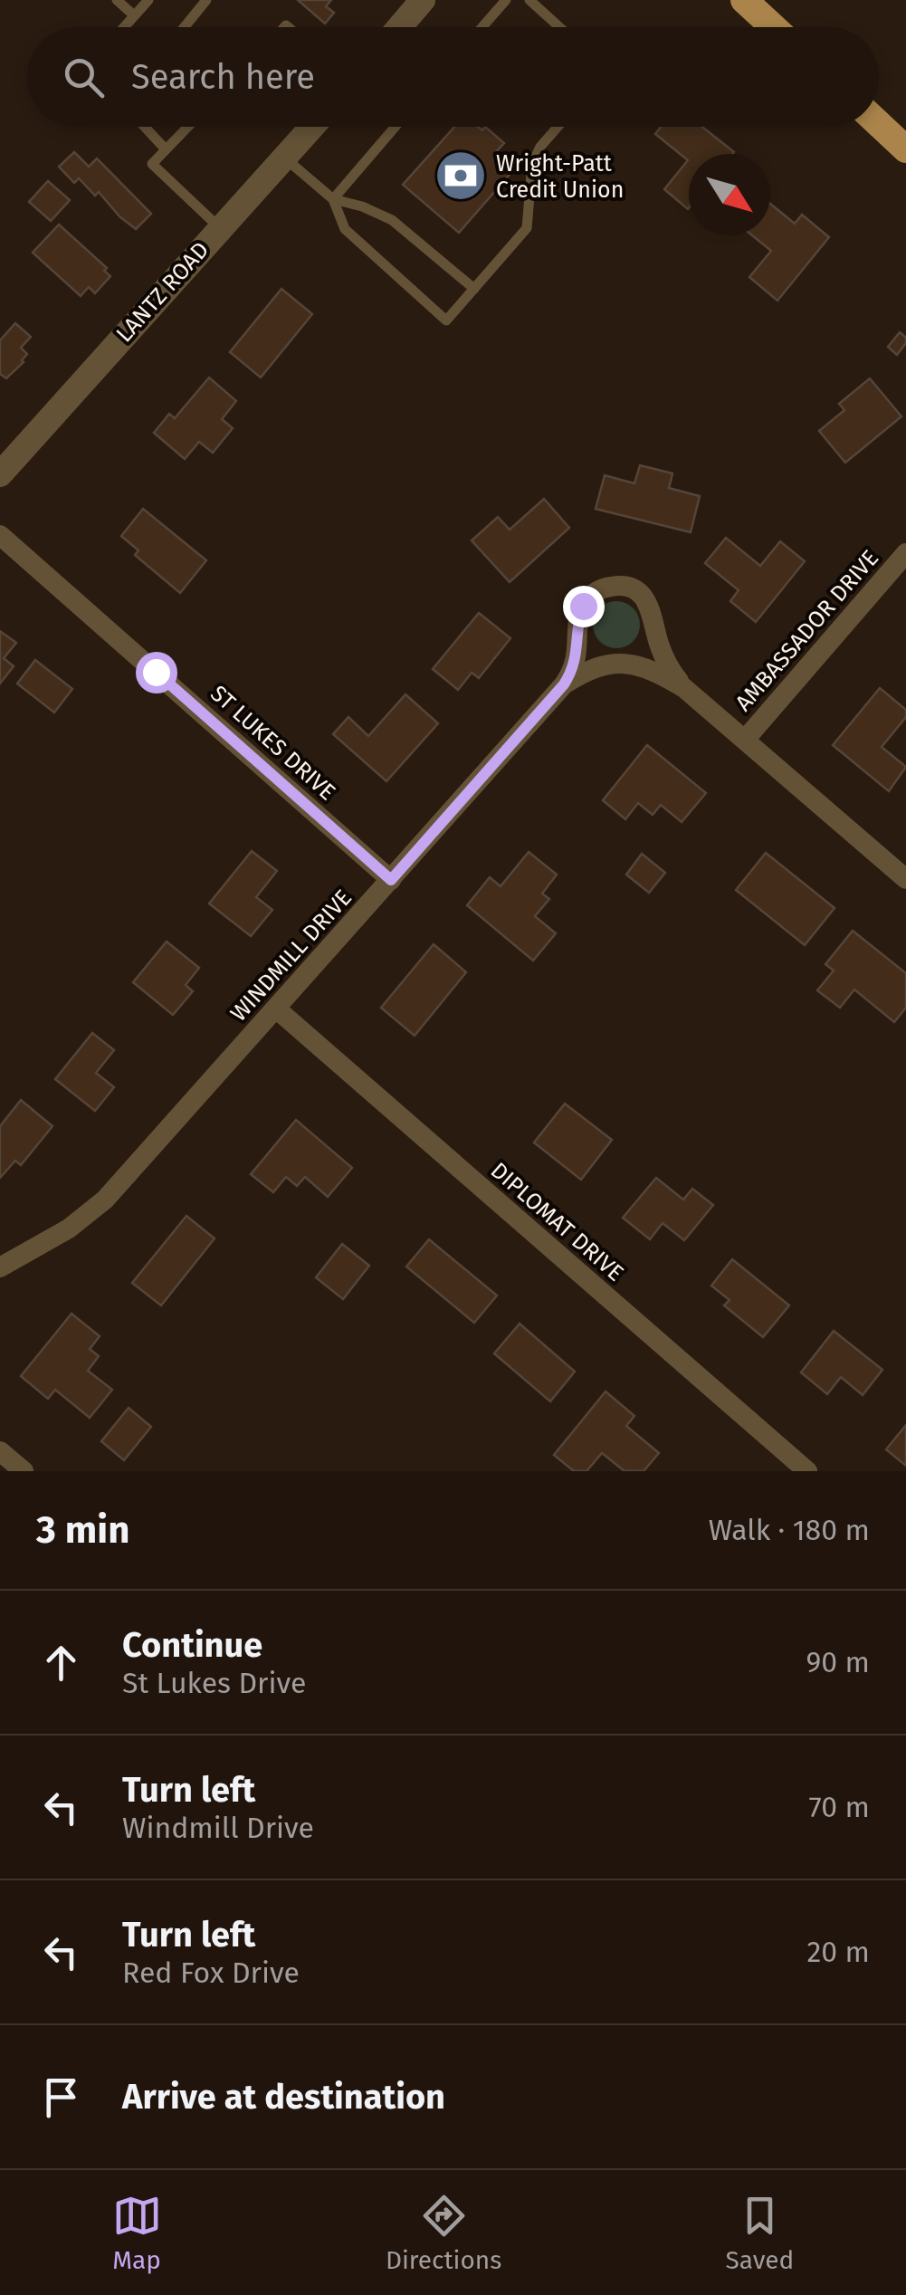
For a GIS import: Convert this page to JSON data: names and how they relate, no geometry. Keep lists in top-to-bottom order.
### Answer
{
  "streets": {
    "street": [
      "LANTZ ROAD",
      "AMBASSADOR DRIVE",
      "ST LUKES DRIVE",
      "WINDMILL DRIVE",
      "DIPLOMAT DRIVE"
    ]
  },
  "crossings": [
    ["AMBASSADOR DRIVE", "WINDMILL DRIVE"],
    ["ST LUKES DRIVE", "WINDMILL DRIVE"],
    ["WINDMILL DRIVE", "DIPLOMAT DRIVE"]
  ],
  "places": {
    "bank": ["Wright-Patt Credit Union"]
  },
  "north": "bottom right",
  "page": {
    "search": "Search here",
    "heading": ["3 min", "Walk · 180 m"],
    "list": [
      ["Continue", "St Lukes Drive", "90 m"],
      ["Turn left", "Windmill Drive", "70 m"],
      ["Turn left", "Red Fox Drive", "20 m"],
      "Arrive at destination"
    ],
    "nav": ["Map", "Directions", "Saved"]
  }
}
